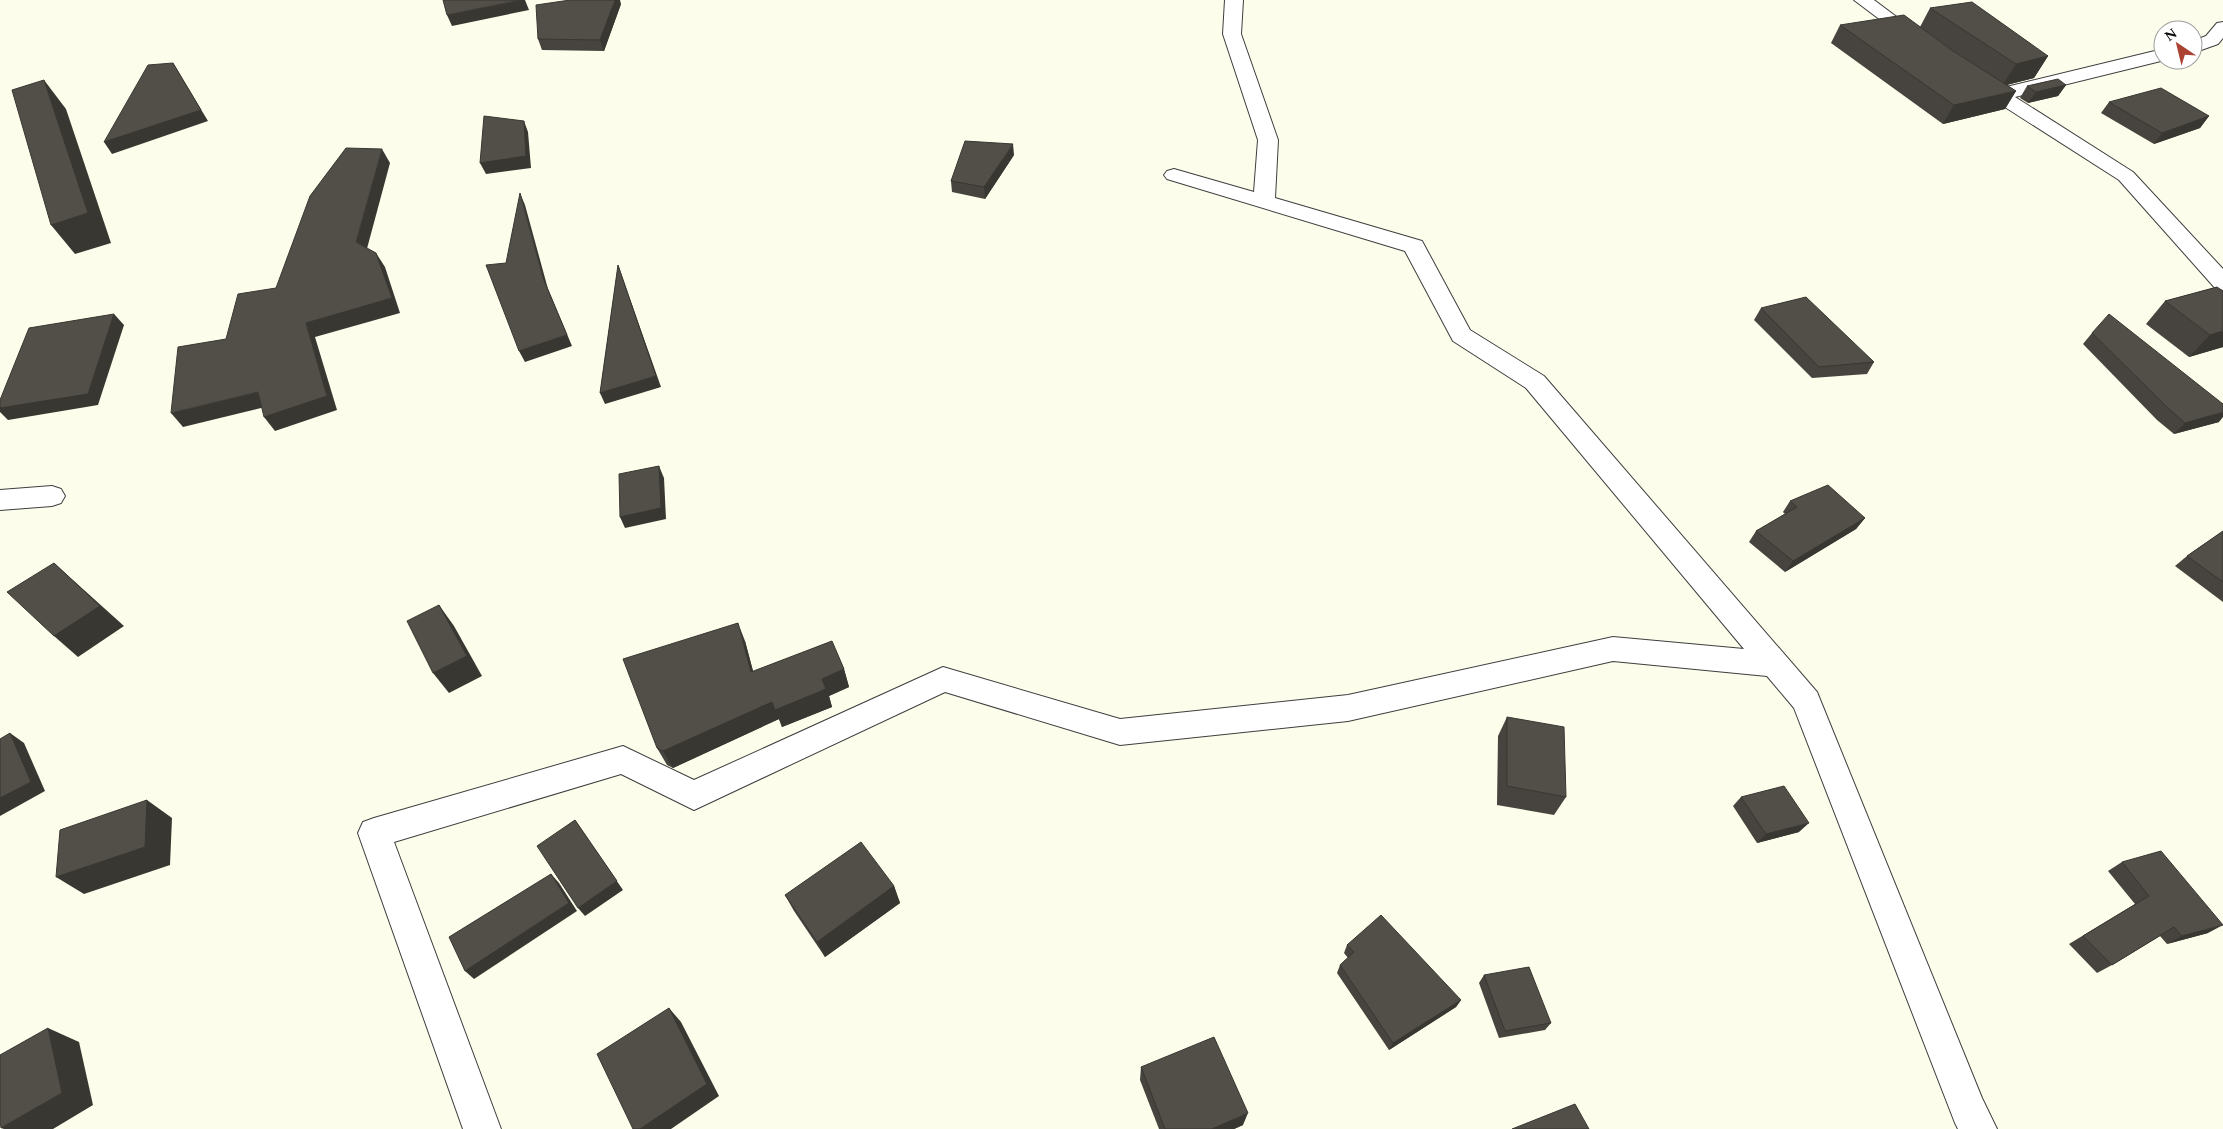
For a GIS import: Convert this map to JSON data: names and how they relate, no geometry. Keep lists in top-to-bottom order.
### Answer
{
  "north": "top left"
}
